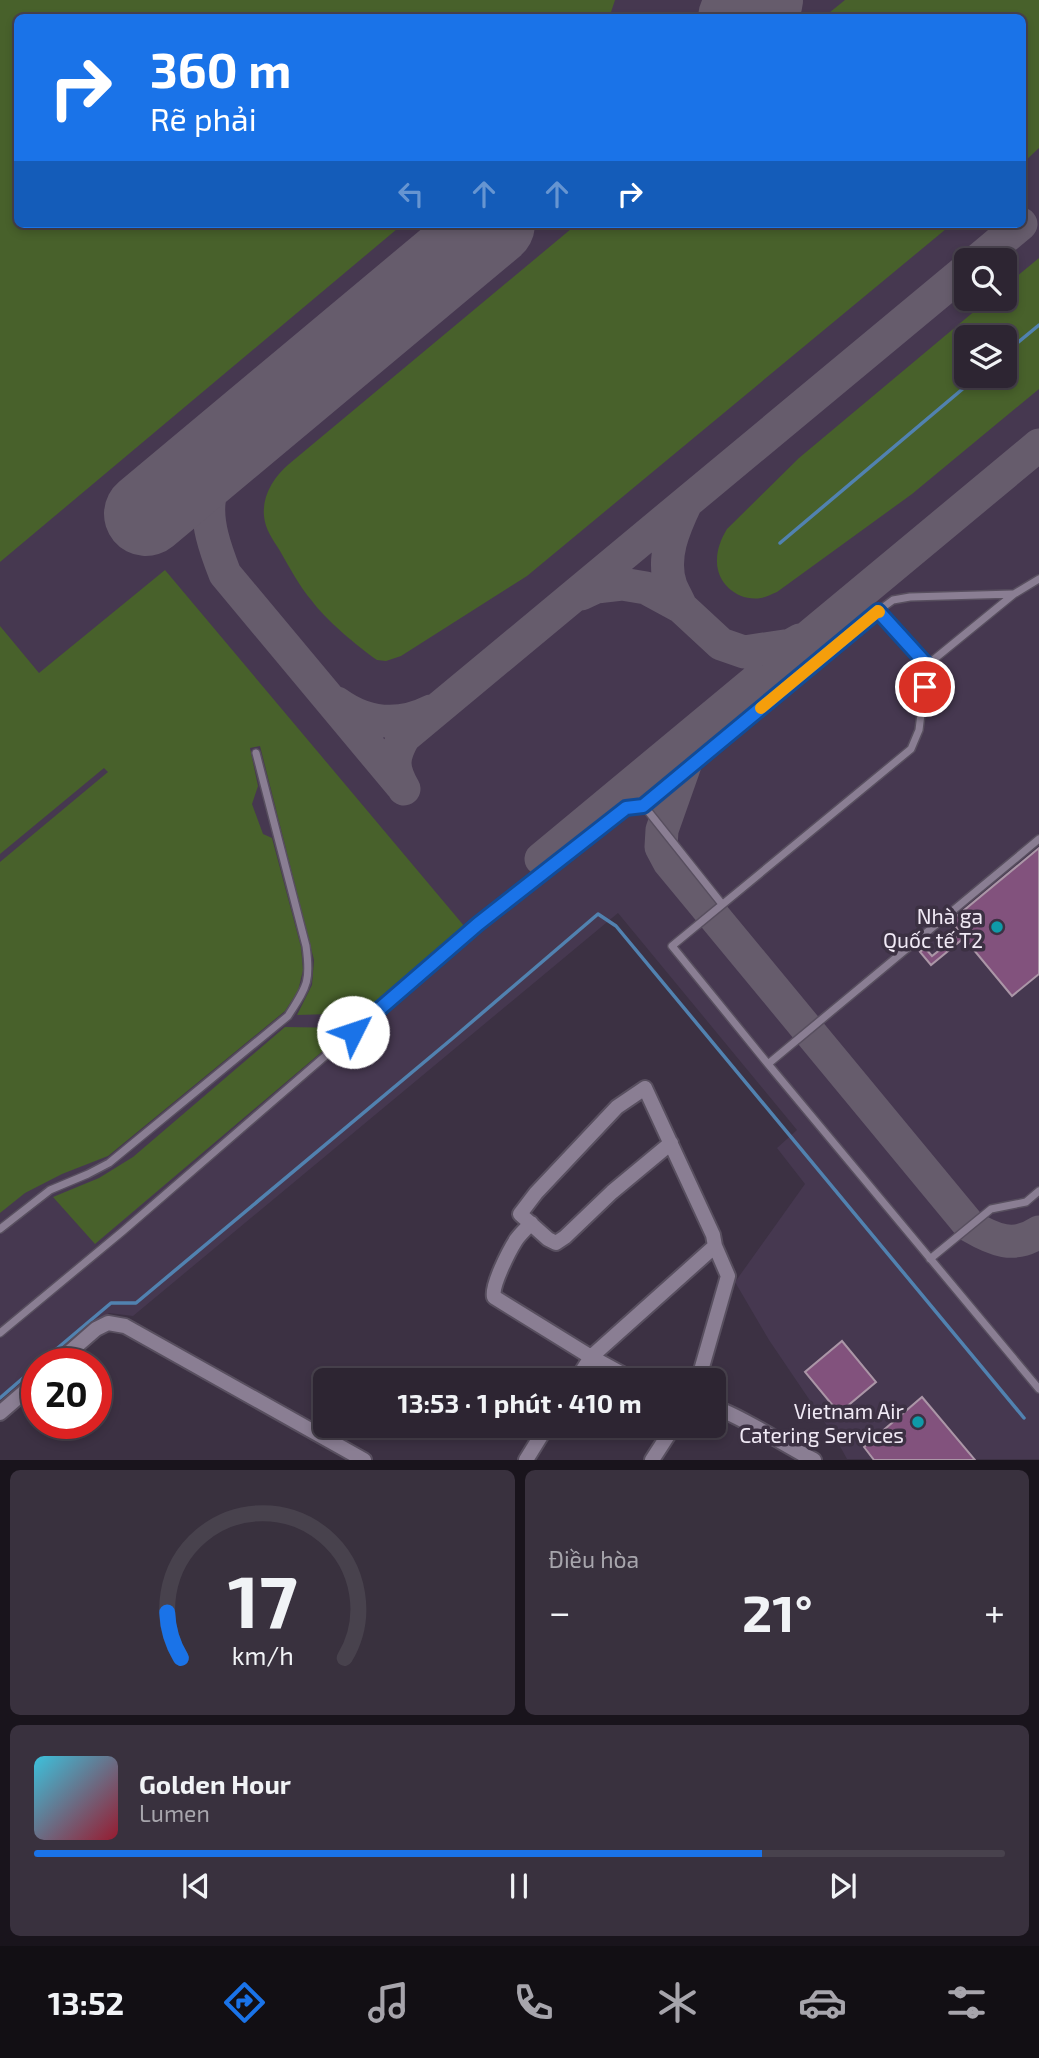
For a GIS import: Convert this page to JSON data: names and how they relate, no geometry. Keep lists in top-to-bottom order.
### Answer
{
  "places": ["Nhà ga Quốc tế T2", "Vietnam Air Catering Services"],
  "page": {
    "turn": ["360 m", "Rẽ phải"],
    "limit": "20",
    "trip": "13:53 · 1 phút · 410 m",
    "tile": "Điều hòa",
    "heat": ["−", "21°", "+"],
    "song": ["Golden Hour", "Lumen"],
    "tabs": "13:52",
    "gauge": ["17", "km/h"]
  }
}
